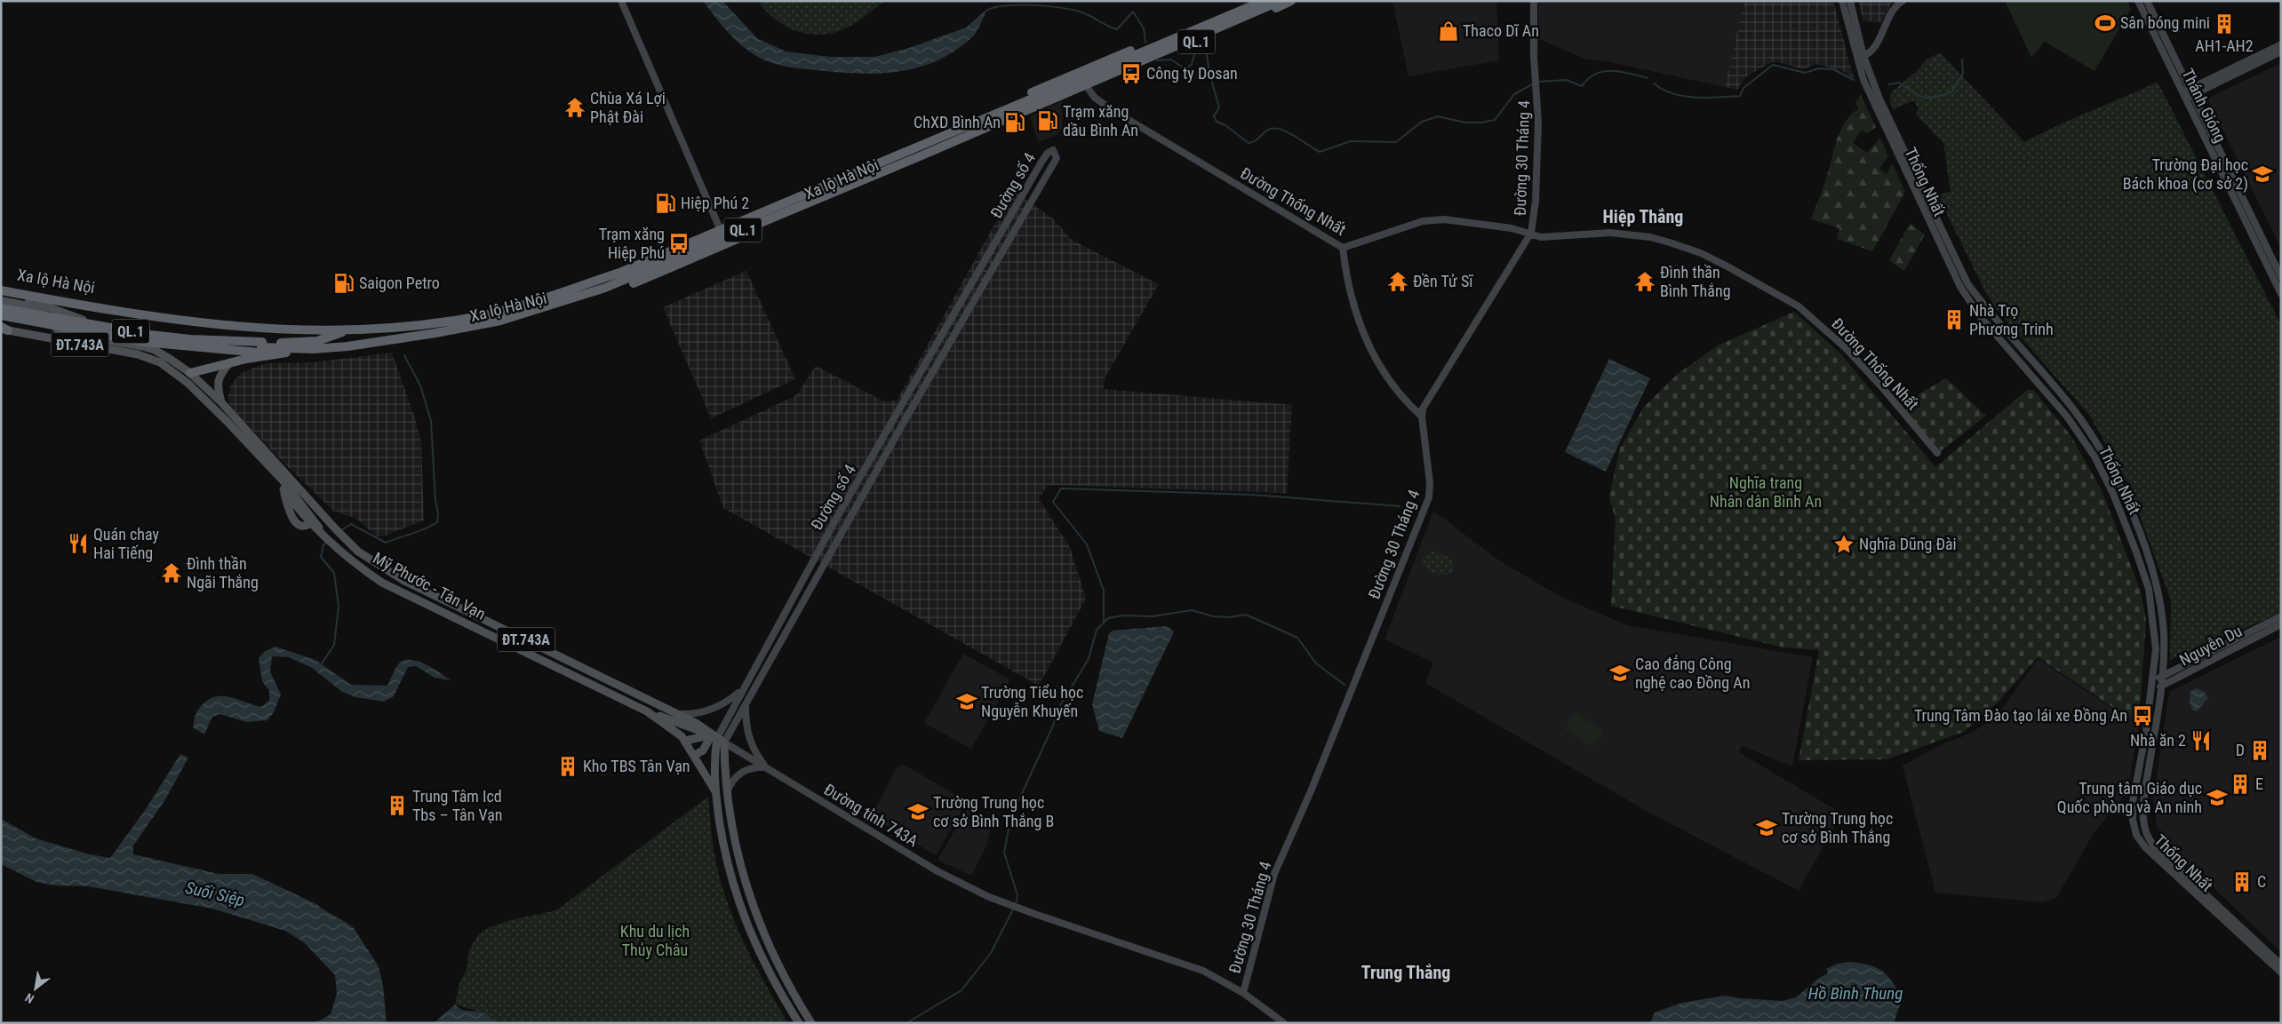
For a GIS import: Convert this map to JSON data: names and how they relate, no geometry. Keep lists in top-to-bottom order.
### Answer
{
  "streets": {
    "highway": ["QL.1", "Xa lộ Hà Nội"],
    "main road": ["ĐT.743A", "Mỹ Phước - Tân Vạn", "Đường tỉnh 743A"],
    "street": [
      "Thánh Gióng",
      "Đường 30 Tháng 4",
      "Thống Nhất",
      "Đường số 4",
      "Đường Thống Nhất",
      "Nguyễn Du"
    ]
  },
  "crossings": [
    ["QL.1", "Xa lộ Hà Nội"],
    ["Đường 30 Tháng 4", "Đường Thống Nhất"],
    ["Đường 30 Tháng 4", "ĐT.743A"],
    ["Đường 30 Tháng 4", "Đường tỉnh 743A"],
    ["Xa lộ Hà Nội", "Đường Thống Nhất"],
    ["Thống Nhất", "Nguyễn Du"],
    ["Đường số 4", "Mỹ Phước - Tân Vạn"],
    ["Đường số 4", "Đường tỉnh 743A"],
    ["ĐT.743A", "Mỹ Phước - Tân Vạn"],
    ["ĐT.743A", "Đường tỉnh 743A"],
    ["Mỹ Phước - Tân Vạn", "Đường tỉnh 743A"]
  ],
  "districts": ["Hiệp Thắng", "Trung Thắng"],
  "water": ["Suối Siệp", "Hồ Bình Thung"],
  "parks": ["Nghĩa trang Nhân dân Bình An", "Khu du lịch Thủy Châu"],
  "places": {
    "sports": ["Sân bóng mini"],
    "building": [
      "AH1-AH2",
      "Nhà Trọ Phương Trinh",
      "D",
      "Kho TBS Tân Vạn",
      "E",
      "Trung Tâm Icd Tbs – Tân Vạn",
      "C"
    ],
    "shop": ["Thaco Dĩ An"],
    "bus stop": ["Công ty Dosan", "Trạm xăng Hiệp Phú", "Trung Tâm Đào tạo lái xe Đồng An"],
    "temple": [
      "Chùa Xá Lợi Phật Đài",
      "Đền Tử Sĩ",
      "Đình thần Bình Thắng",
      "Đình thần Ngãi Thắng"
    ],
    "fuel station": [
      "Trạm xăng dầu Bình An",
      "ChXD Bình An",
      "Hiệp Phú 2",
      "Saigon Petro"
    ],
    "school or university": [
      "Trường Đại học Bách khoa (cơ sở 2)",
      "Cao đẳng Công nghệ cao Đồng An",
      "Trường Tiểu học Nguyễn Khuyến",
      "Trung tâm Giáo dục Quốc phòng và An ninh",
      "Trường Trung học cơ sở Bình Thắng B",
      "Trường Trung học cơ sở Bình Thắng"
    ],
    "restaurant": ["Quán chay Hai Tiếng", "Nhà ăn 2"],
    "place": ["Nghĩa Dũng Đài"]
  },
  "north": "bottom left"
}
